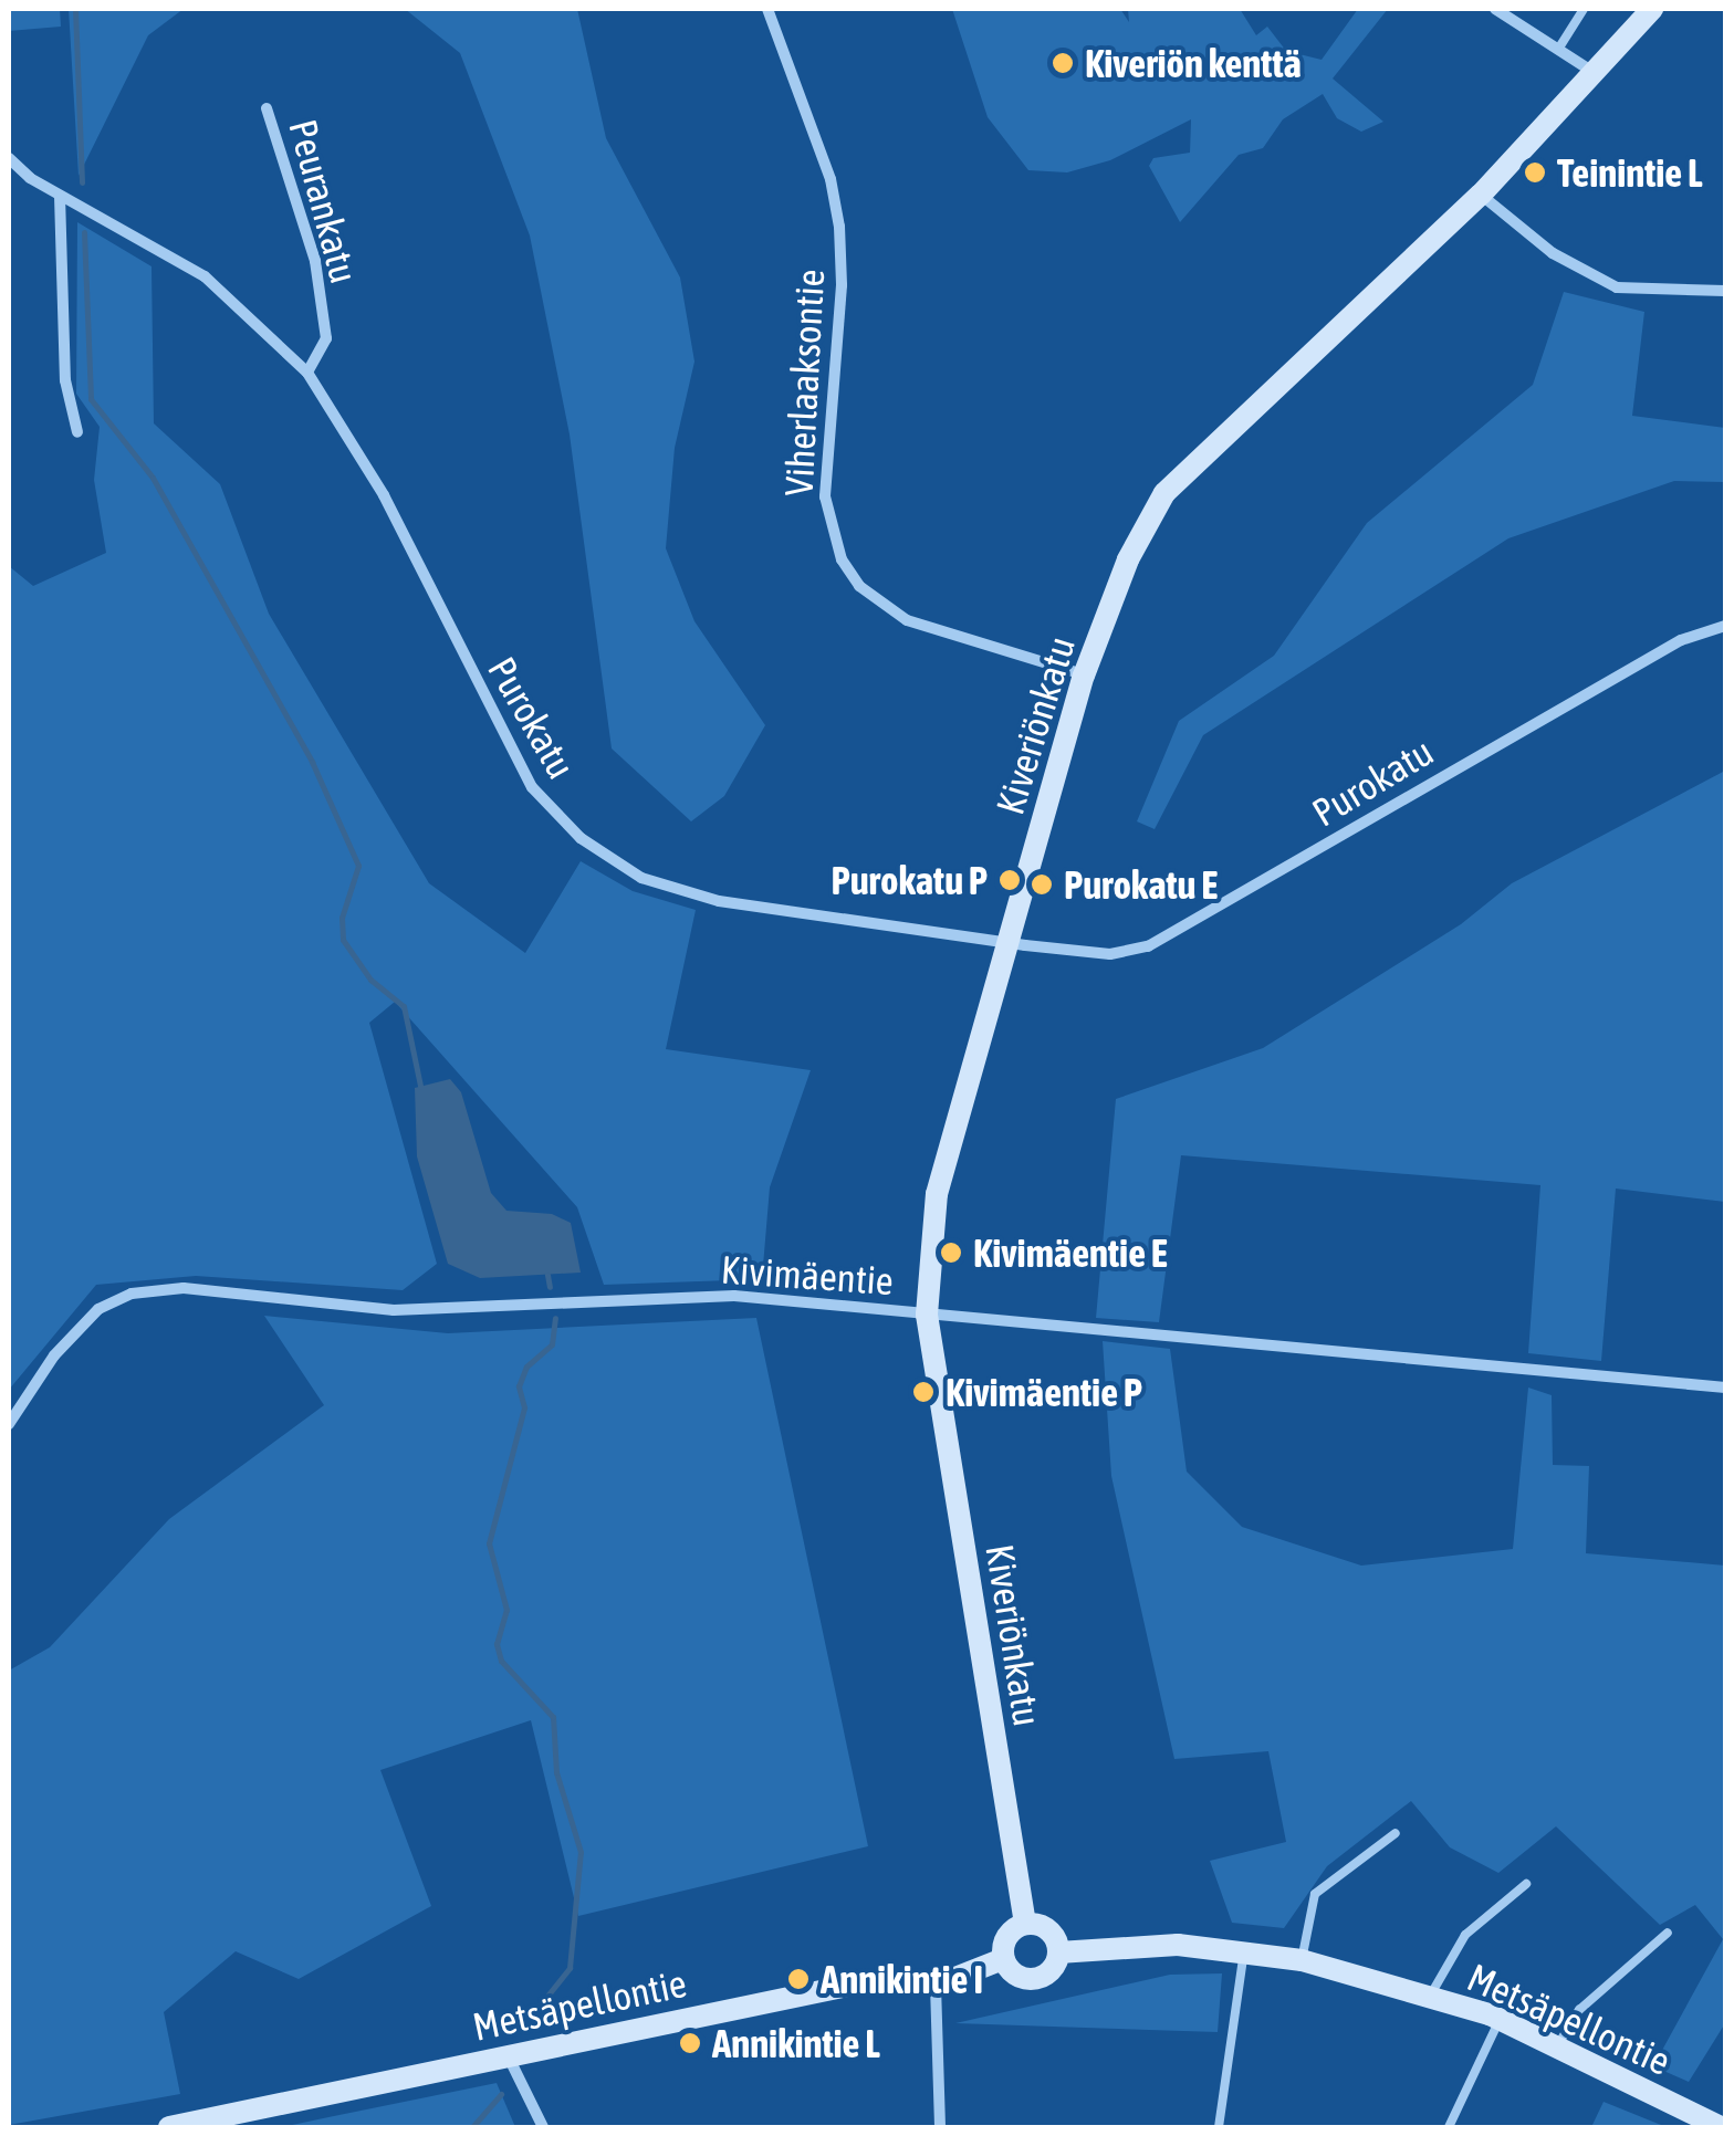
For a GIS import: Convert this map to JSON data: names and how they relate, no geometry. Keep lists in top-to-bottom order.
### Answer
{
  "streets": {
    "street": [
      "Peurankatu",
      "Viherlaaksontie",
      "Purokatu",
      "Kiveriönkatu",
      "Kivimäentie",
      "Metsäpellontie"
    ]
  },
  "crossings": [
    ["Peurankatu", "Purokatu"],
    ["Viherlaaksontie", "Kiveriönkatu"],
    ["Purokatu", "Kiveriönkatu"],
    ["Kiveriönkatu", "Kivimäentie"],
    ["Kiveriönkatu", "Metsäpellontie"]
  ],
  "places": [
    "Kiveriön kenttä",
    "Teinintie L",
    "Purokatu P",
    "Purokatu E",
    "Kivimäentie E",
    "Kivimäentie P",
    "Annikintie I",
    "Annikintie L"
  ]
}
